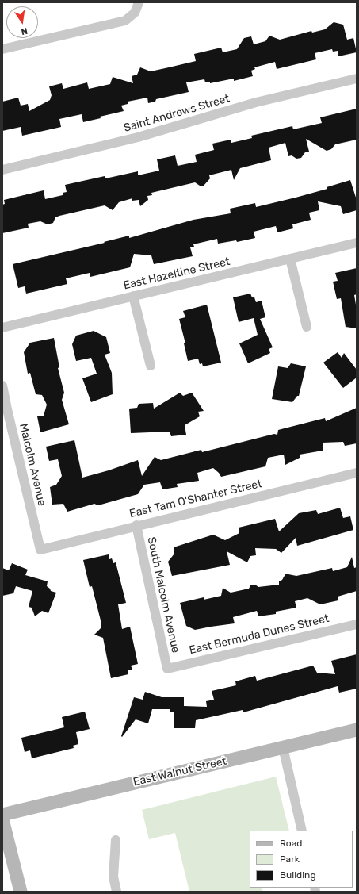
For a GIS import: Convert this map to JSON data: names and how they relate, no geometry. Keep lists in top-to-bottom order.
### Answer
{
  "streets": {
    "street": [
      "Saint Andrews Street",
      "East Hazeltine Street",
      "Malcolm Avenue",
      "East Tam O'Shanter Street",
      "South Malcolm Avenue",
      "East Bermuda Dunes Street",
      "East Walnut Street"
    ]
  },
  "crossings": [
    ["Malcolm Avenue", "East Tam O'Shanter Street"],
    ["East Tam O'Shanter Street", "South Malcolm Avenue"],
    ["South Malcolm Avenue", "East Bermuda Dunes Street"]
  ],
  "legend": ["Road", "Park", "Building"],
  "north": "bottom"
}
